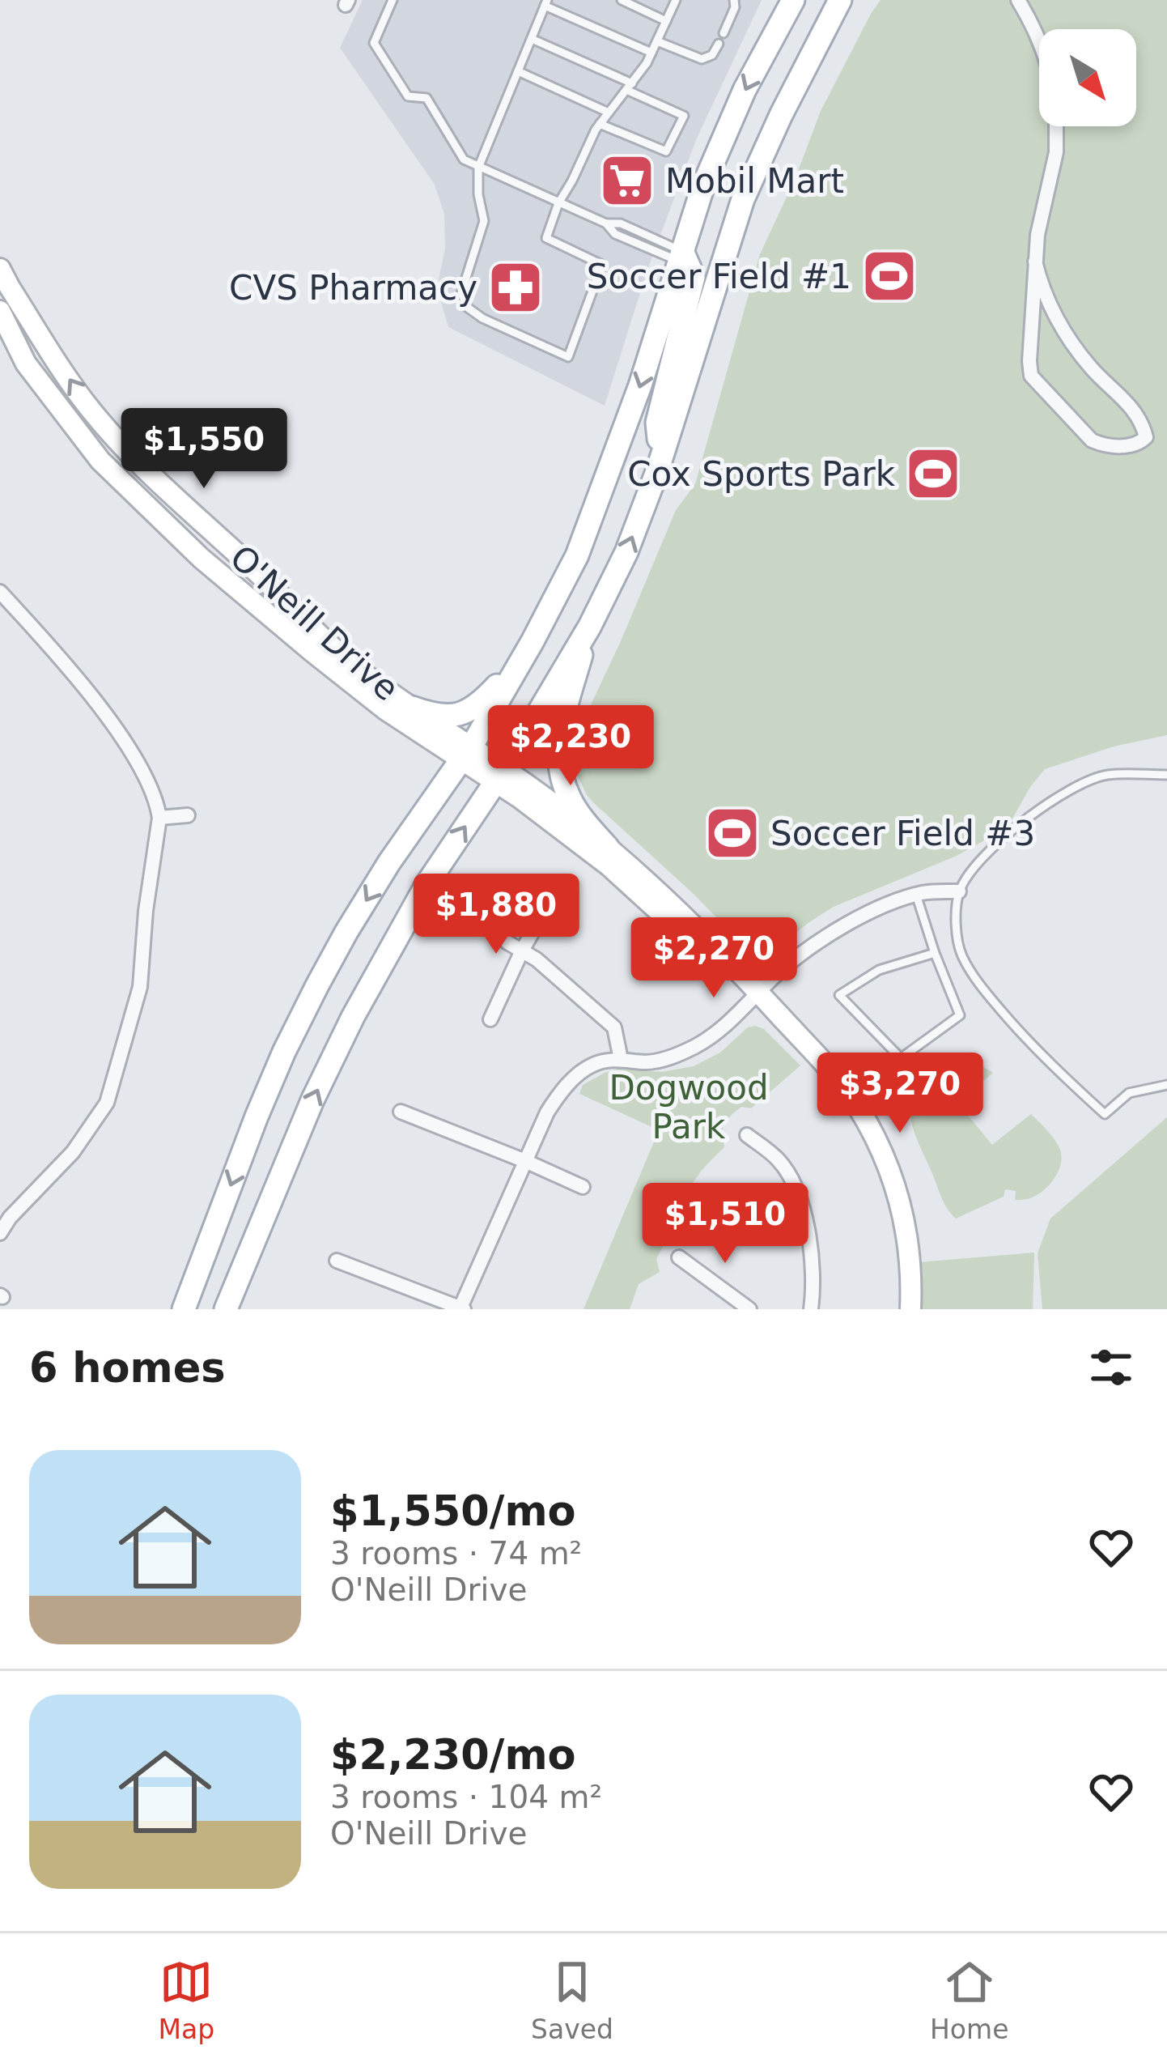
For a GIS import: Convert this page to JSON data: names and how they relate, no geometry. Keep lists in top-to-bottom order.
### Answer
{
  "streets": {
    "main road": ["O'Neill Drive"]
  },
  "parks": ["Dogwood Park"],
  "places": {
    "supermarket": ["Mobil Mart"],
    "sports": ["Soccer Field #1", "Cox Sports Park", "Soccer Field #3"],
    "pharmacy": ["CVS Pharmacy"]
  },
  "north": "bottom right",
  "page": {
    "price": [
      "$1,550",
      "$2,230",
      "$1,880",
      "$2,270",
      "$3,270",
      "$1,510"
    ],
    "heading": "6 homes",
    "list": [
      {
        "name": "$1,550/mo",
        "note": "3 rooms · 74 m² · O'Neill Drive"
      },
      {
        "name": "$2,230/mo",
        "note": "3 rooms · 104 m² · O'Neill Drive"
      }
    ],
    "tabs": ["Map", "Saved", "Home"]
  }
}
